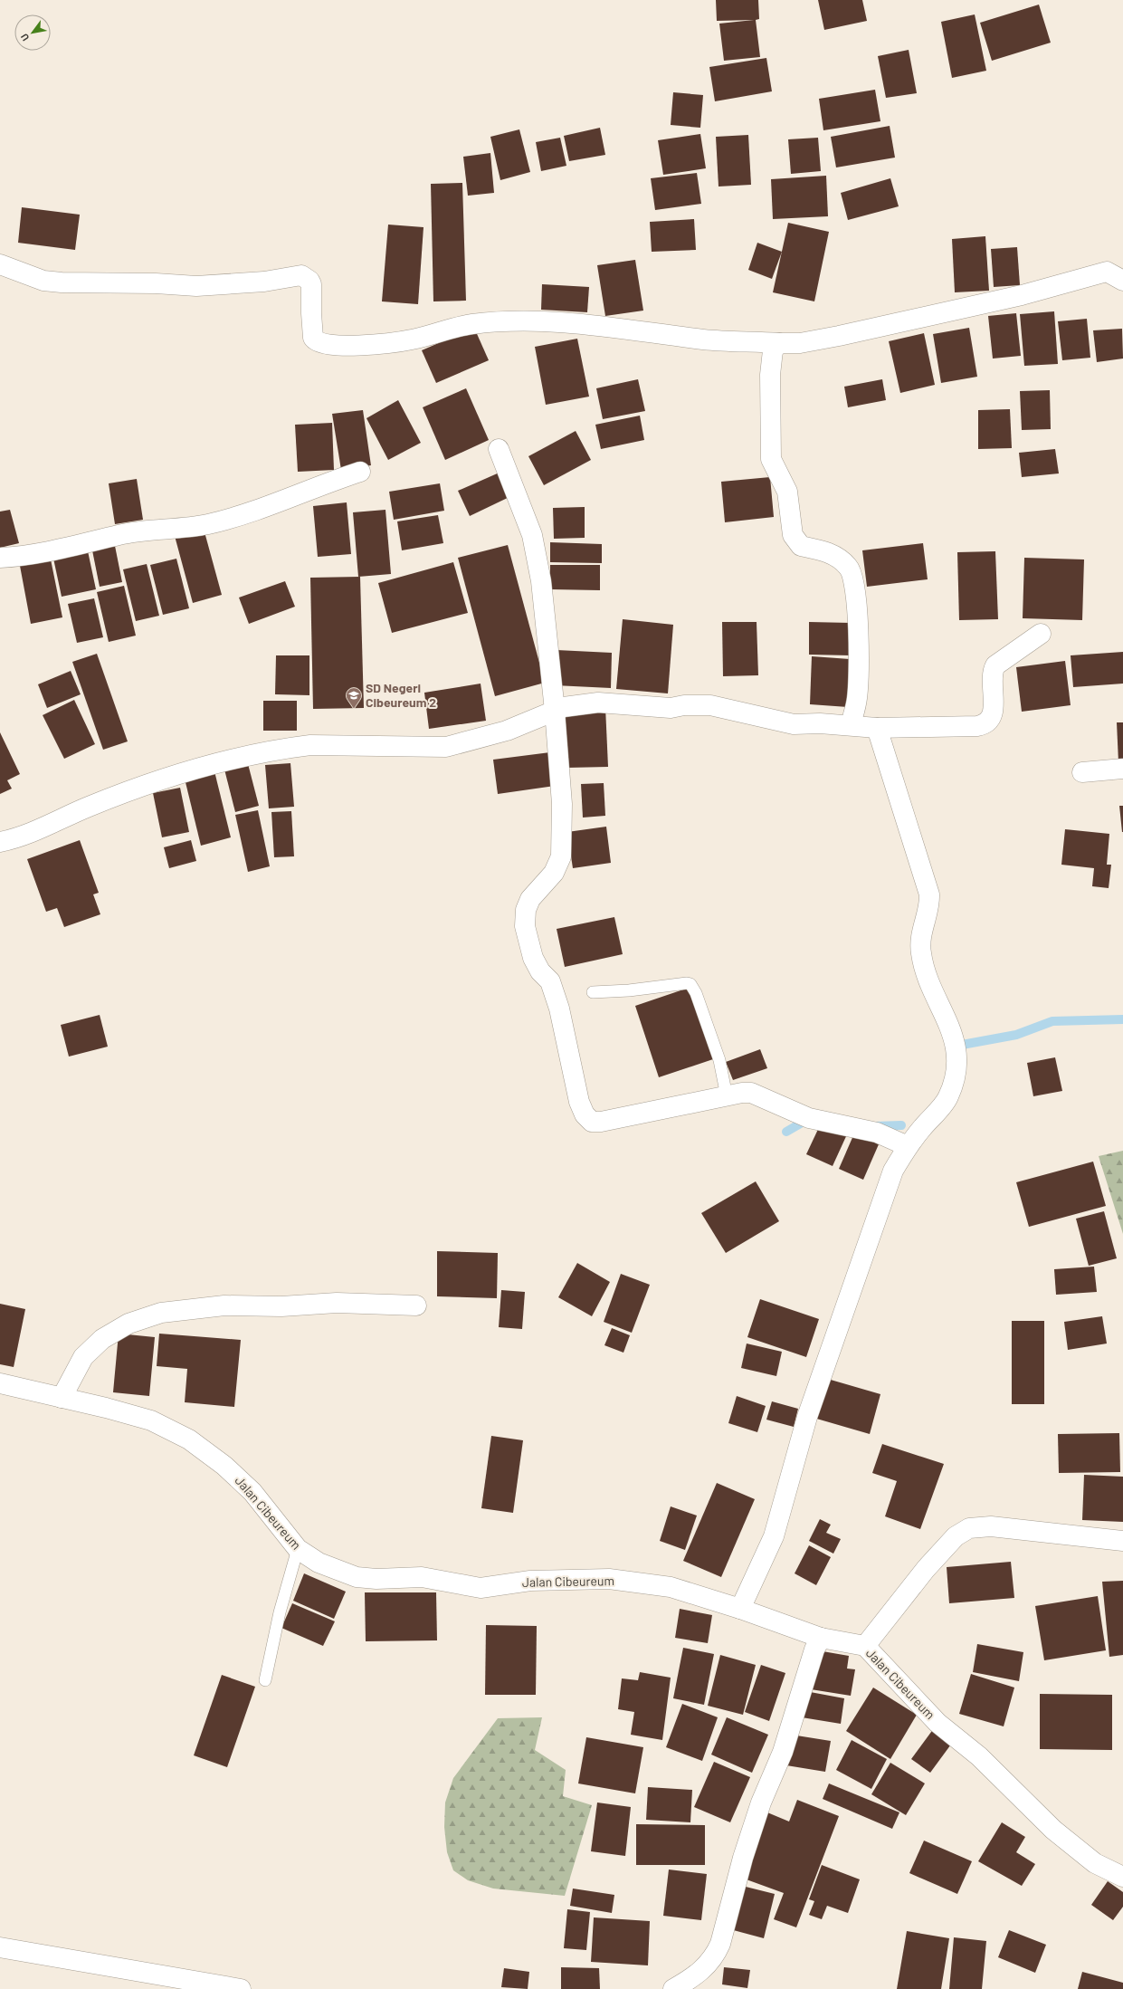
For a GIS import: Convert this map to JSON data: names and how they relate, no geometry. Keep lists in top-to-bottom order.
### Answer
{
  "streets": {
    "street": ["Jalan Cibeureum"]
  },
  "places": {
    "school or university": ["SD Negeri Cibeureum 2"]
  },
  "north": "bottom left"
}
